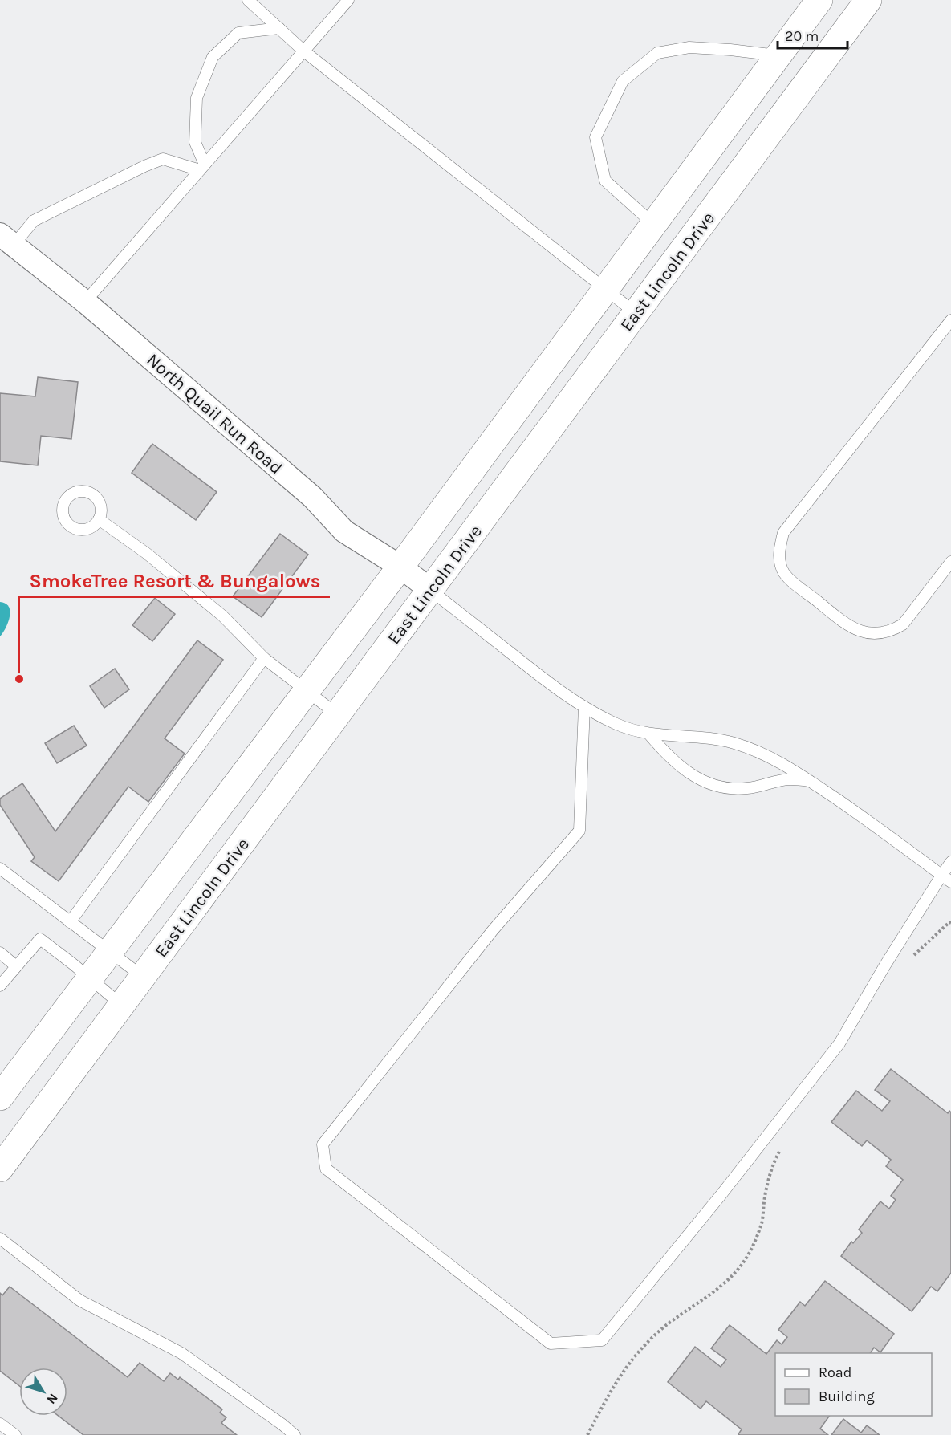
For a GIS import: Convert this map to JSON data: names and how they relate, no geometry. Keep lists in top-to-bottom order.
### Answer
{
  "streets": {
    "main road": ["East Lincoln Drive"],
    "street": ["North Quail Run Road"]
  },
  "crossings": [
    ["East Lincoln Drive", "North Quail Run Road"]
  ],
  "places": ["SmokeTree Resort & Bungalows"],
  "legend": ["Road", "Building"],
  "scale_bar": "20 m",
  "north": "bottom right"
}
